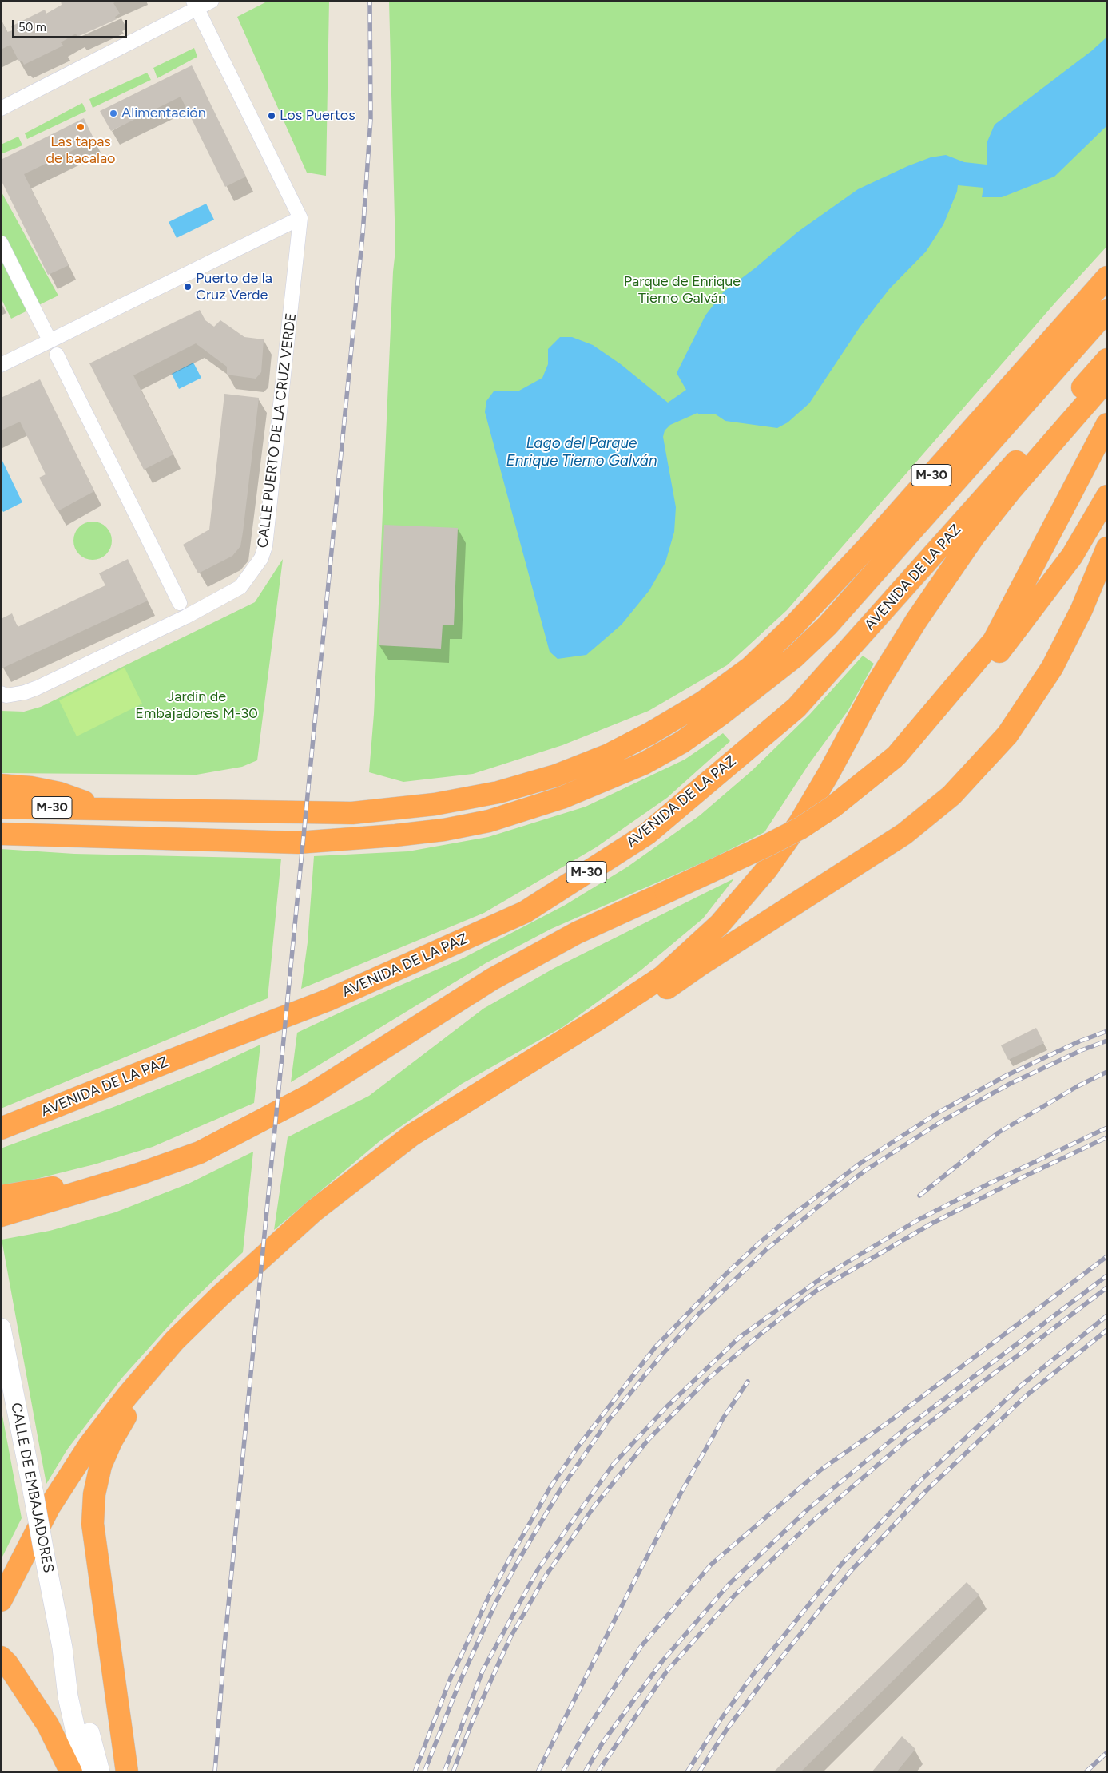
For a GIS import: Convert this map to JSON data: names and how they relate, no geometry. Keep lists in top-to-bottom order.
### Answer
{
  "streets": {
    "highway": ["M-30", "AVENIDA DE LA PAZ"],
    "main road": ["CALLE DE EMBAJADORES"],
    "street": ["CALLE PUERTO DE LA CRUZ VERDE"]
  },
  "water": ["Lago del Parque Enrique Tierno Galván"],
  "parks": ["Parque de Enrique Tierno Galván", "Jardín de Embajadores M-30"],
  "places": [
    "Alimentación",
    "Los Puertos",
    "Las tapas de bacalao",
    "Puerto de la Cruz Verde"
  ],
  "scale_bar": "50 m"
}
